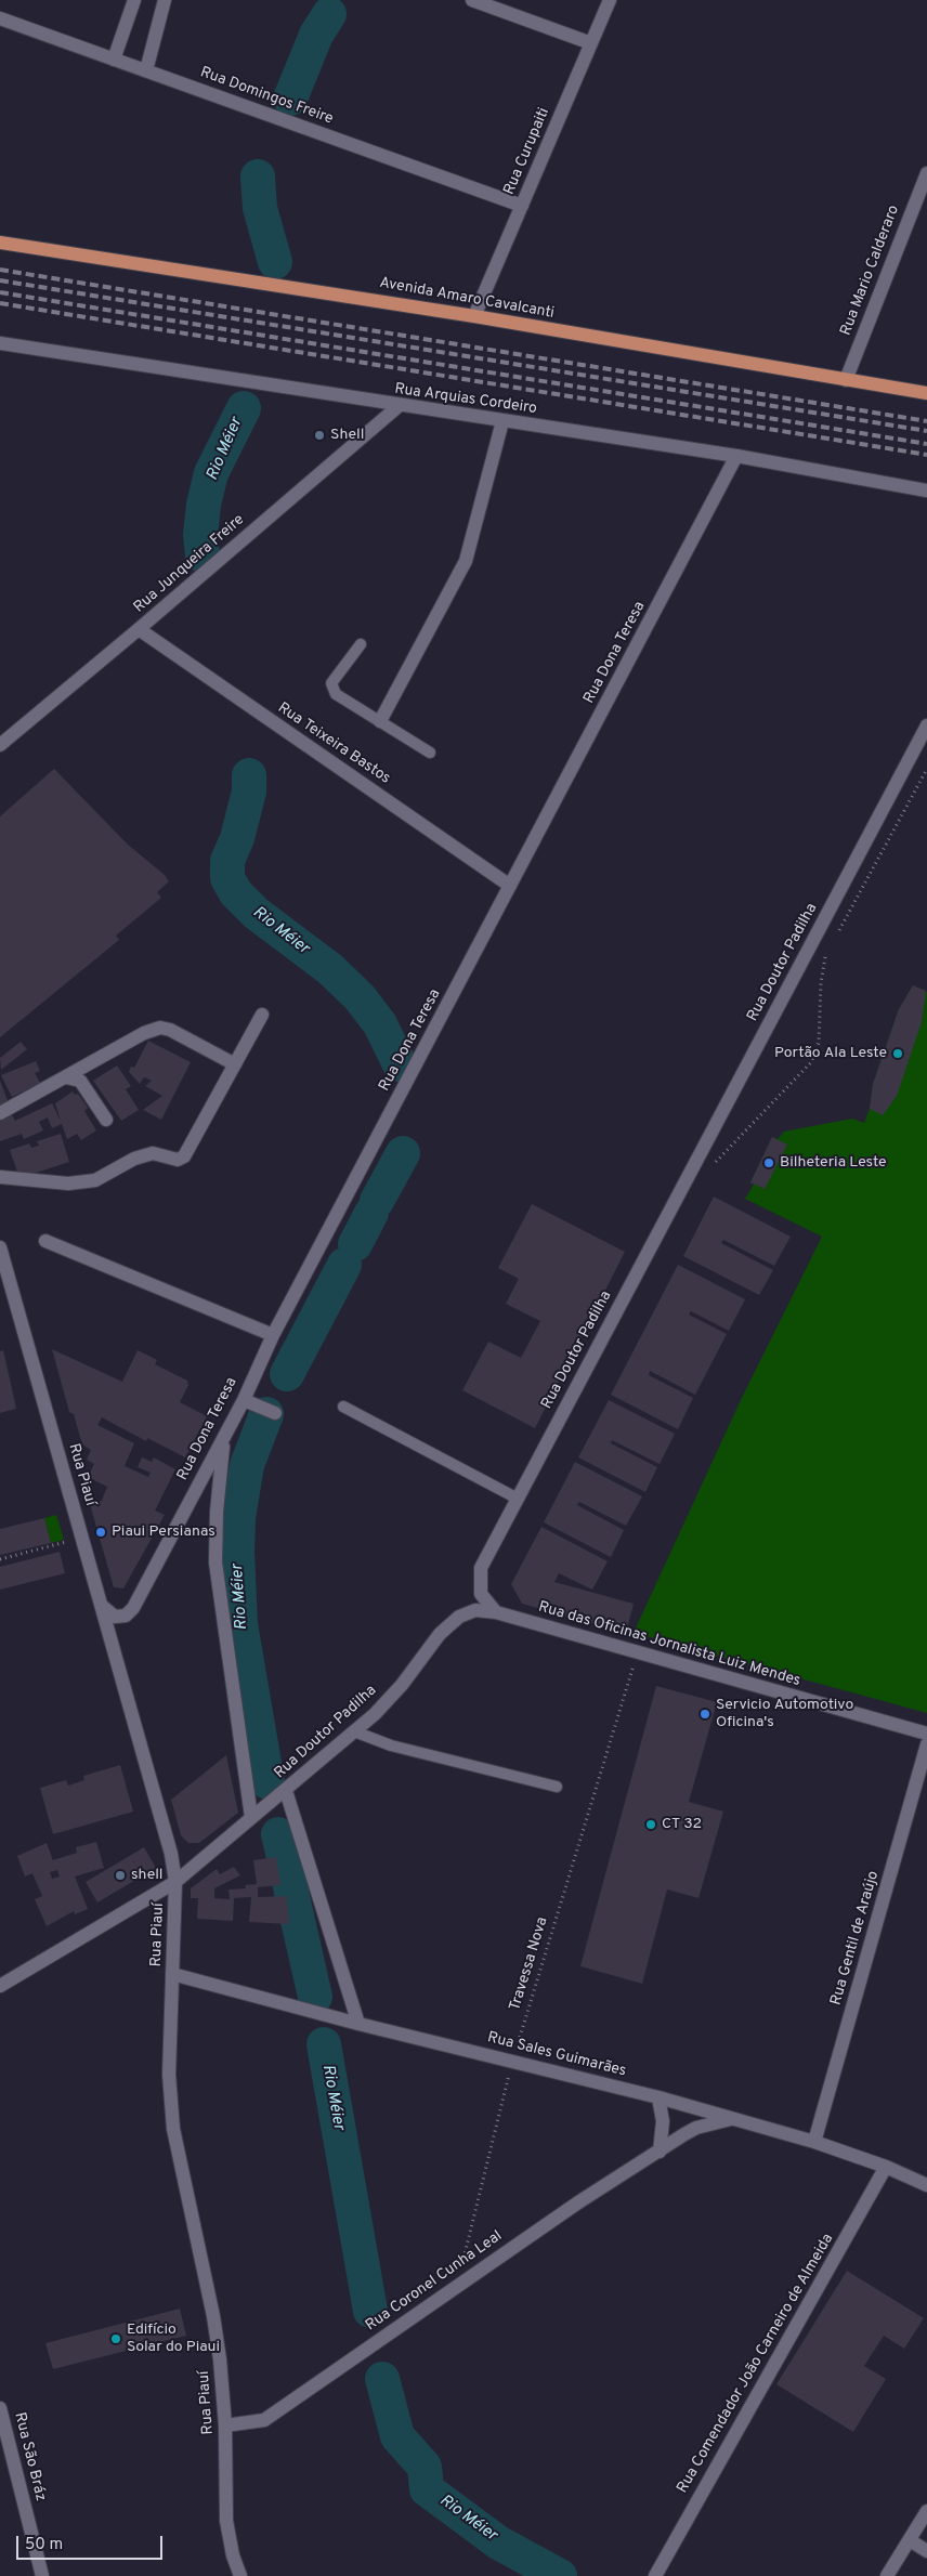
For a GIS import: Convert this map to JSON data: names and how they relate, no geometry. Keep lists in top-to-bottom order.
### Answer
{
  "streets": {
    "main road": ["Avenida Amaro Cavalcanti"],
    "street": [
      "Rua Domingos Freire",
      "Rua Curupaiti",
      "Rua Mario Calderaro",
      "Rua Arquias Cordeiro",
      "Rua Junqueira Freire",
      "Rua Dona Teresa",
      "Rua Teixeira Bastos",
      "Rua Doutor Padilha",
      "Rua Piauí",
      "Rua das Oficinas Jornalista Luiz Mendes",
      "Rua Gentil de Araújo",
      "Rua Sales Guimarães",
      "Rua Coronel Cunha Leal",
      "Rua Comendador João Carneiro de Almeida",
      "Rua São Bráz"
    ],
    "path": ["Travessa Nova"]
  },
  "crossings": [
    ["Rua Domingos Freire", "Rua Curupaiti"],
    ["Rua Curupaiti", "Avenida Amaro Cavalcanti"],
    ["Rua Mario Calderaro", "Avenida Amaro Cavalcanti"],
    ["Rua Arquias Cordeiro", "Rua Junqueira Freire"],
    ["Rua Arquias Cordeiro", "Rua Dona Teresa"],
    ["Rua Junqueira Freire", "Rua Teixeira Bastos"],
    ["Rua Dona Teresa", "Rua Teixeira Bastos"],
    ["Rua Dona Teresa", "Rua Piauí"],
    ["Rua Doutor Padilha", "Rua Piauí"],
    ["Rua Doutor Padilha", "Rua das Oficinas Jornalista Luiz Mendes"],
    ["Rua Piauí", "Rua Sales Guimarães"],
    ["Rua Piauí", "Rua Coronel Cunha Leal"],
    ["Rua das Oficinas Jornalista Luiz Mendes", "Travessa Nova"],
    ["Rua Gentil de Araújo", "Rua Sales Guimarães"],
    ["Travessa Nova", "Rua Sales Guimarães"],
    ["Travessa Nova", "Rua Coronel Cunha Leal"],
    ["Rua Sales Guimarães", "Rua Coronel Cunha Leal"],
    ["Rua Sales Guimarães", "Rua Comendador João Carneiro de Almeida"]
  ],
  "water": ["Rio Méier"],
  "places": [
    "Shell",
    "Portão Ala Leste",
    "Bilheteria Leste",
    "Piaui Persianas",
    "Servicio Automotivo Oficina's",
    "CT 32",
    "shell",
    "Edifício Solar do Piaui"
  ],
  "scale_bar": "50 m"
}
